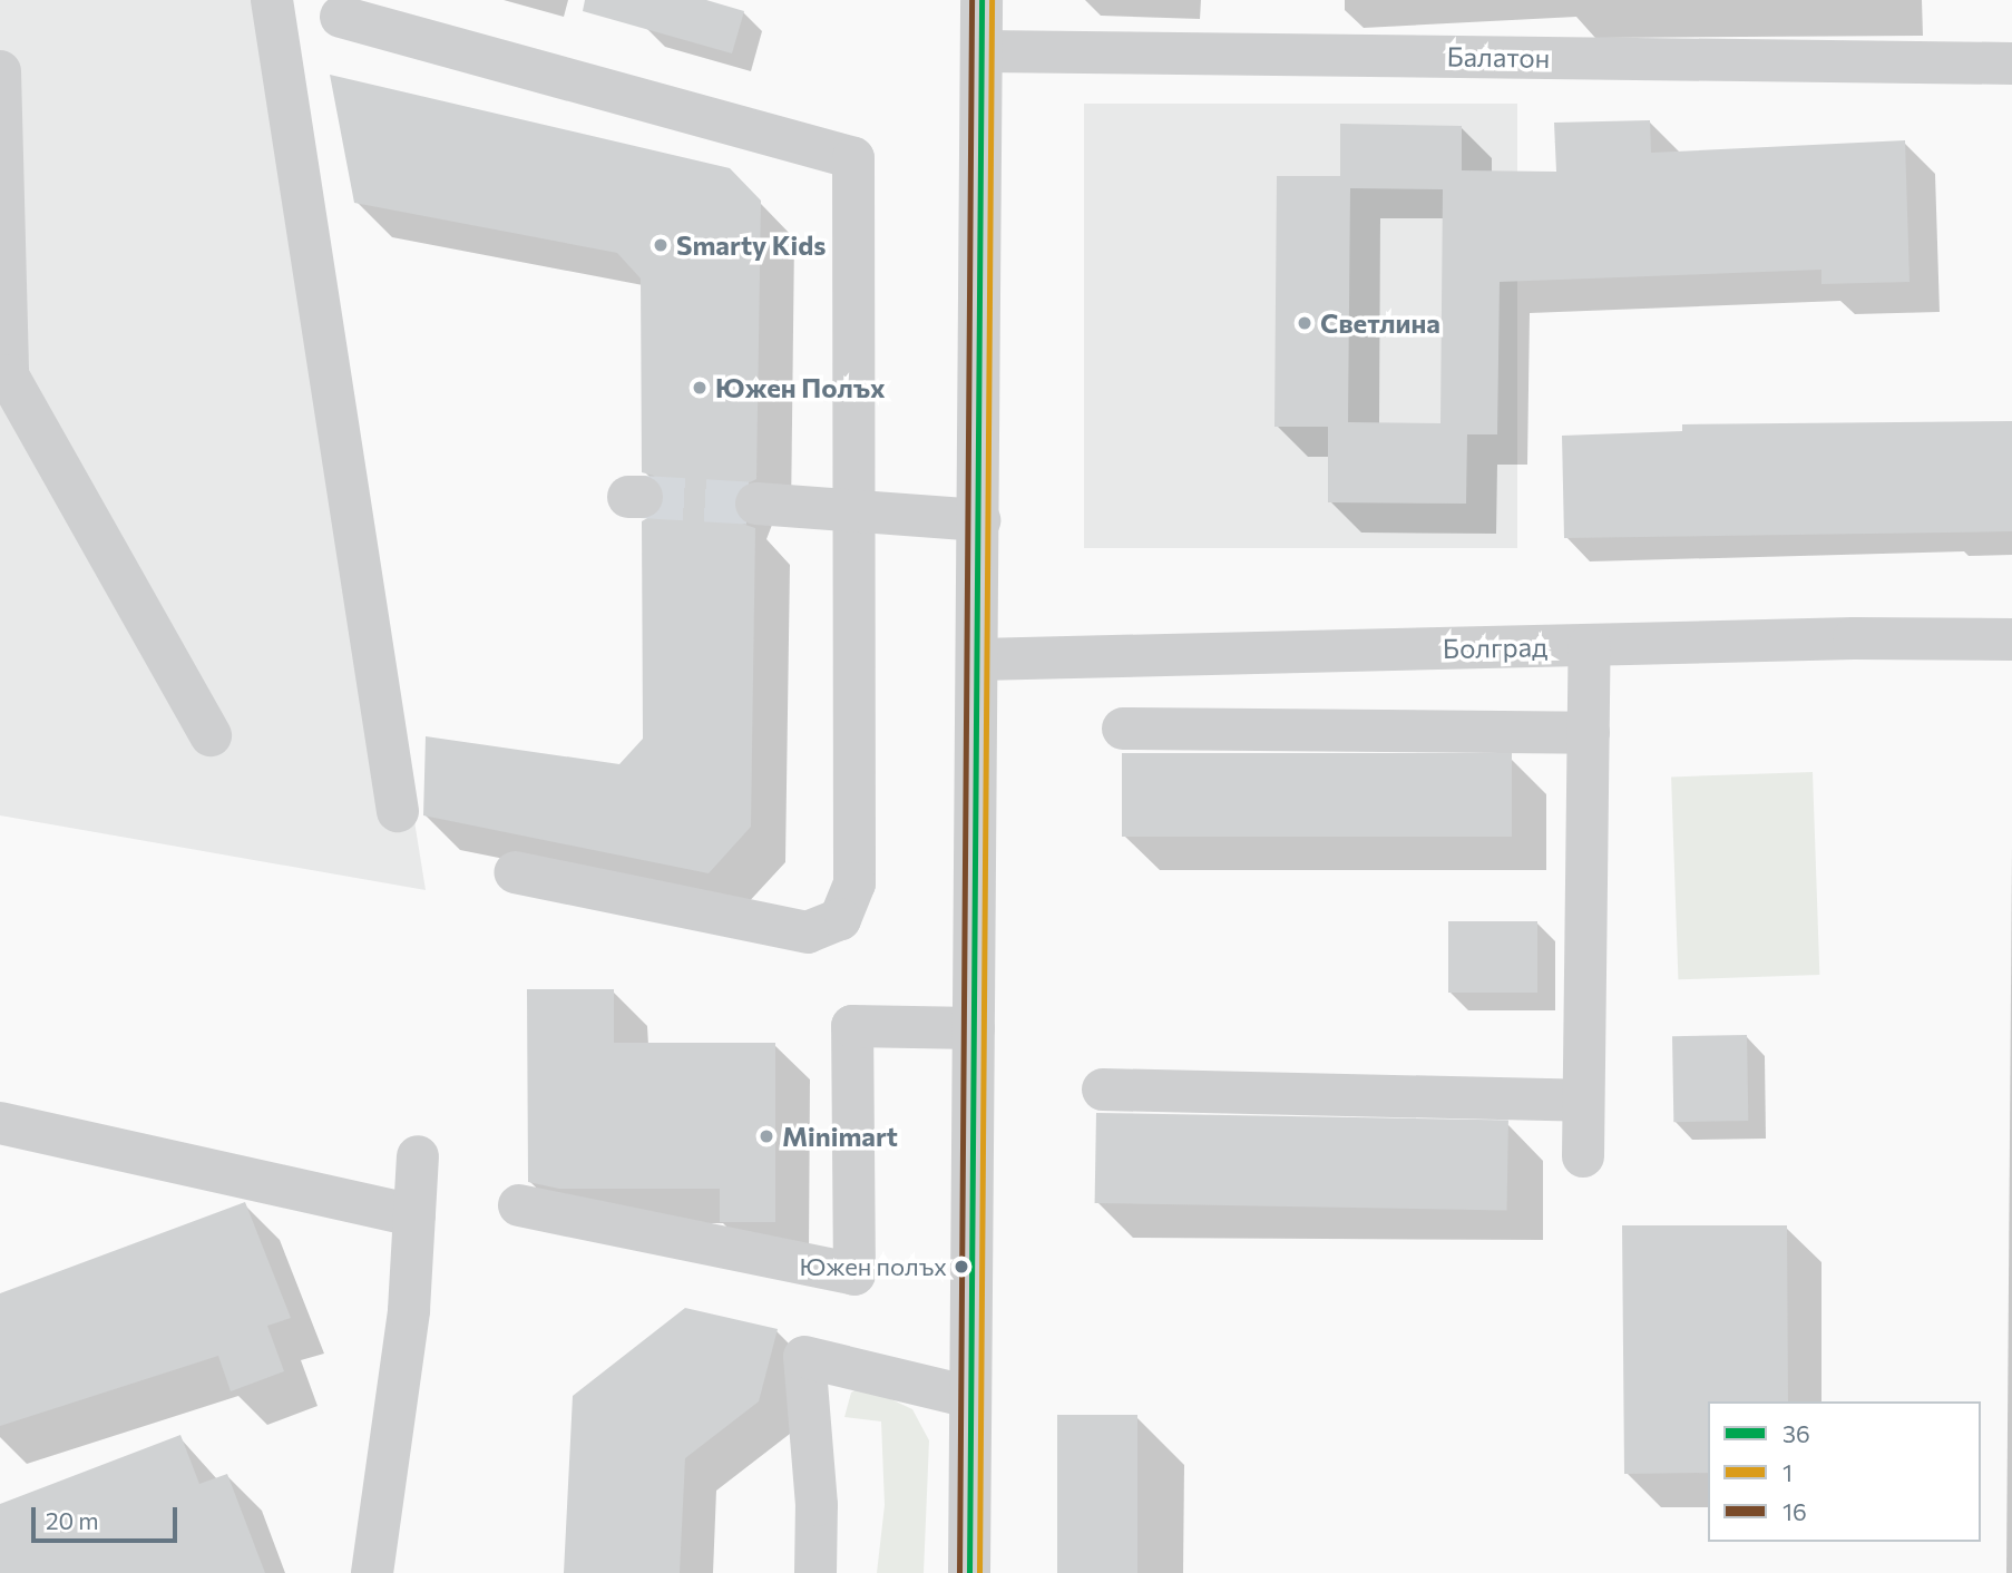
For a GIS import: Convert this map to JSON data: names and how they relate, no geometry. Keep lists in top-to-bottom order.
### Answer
{
  "streets": {
    "street": ["Балатон", "Болград"]
  },
  "places": [
    "Smarty Kids",
    "Светлина",
    "Южен Полъх",
    "Minimart",
    "Южен полъх"
  ],
  "lines": ["transit line 36", "transit line 1", "transit line 16"],
  "legend": ["36", "1", "16"],
  "scale_bar": "20 m"
}
